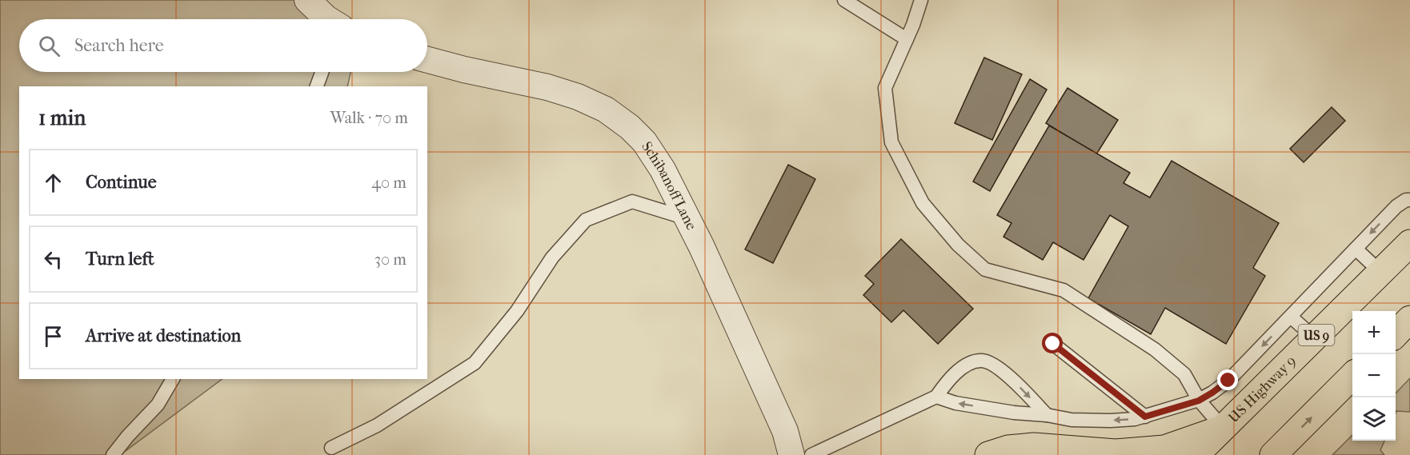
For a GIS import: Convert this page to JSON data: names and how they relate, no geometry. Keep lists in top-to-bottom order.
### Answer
{
  "streets": {
    "highway": ["US 9", "US Highway 9"],
    "street": ["Schibanoff Lane"]
  },
  "page": {
    "search": "Search here",
    "heading": ["1 min", "Walk · 70 m"],
    "list": [
      ["Continue", "40 m"],
      ["Turn left", "30 m"],
      "Arrive at destination"
    ],
    "map_buttons": ["+", "−"]
  }
}
